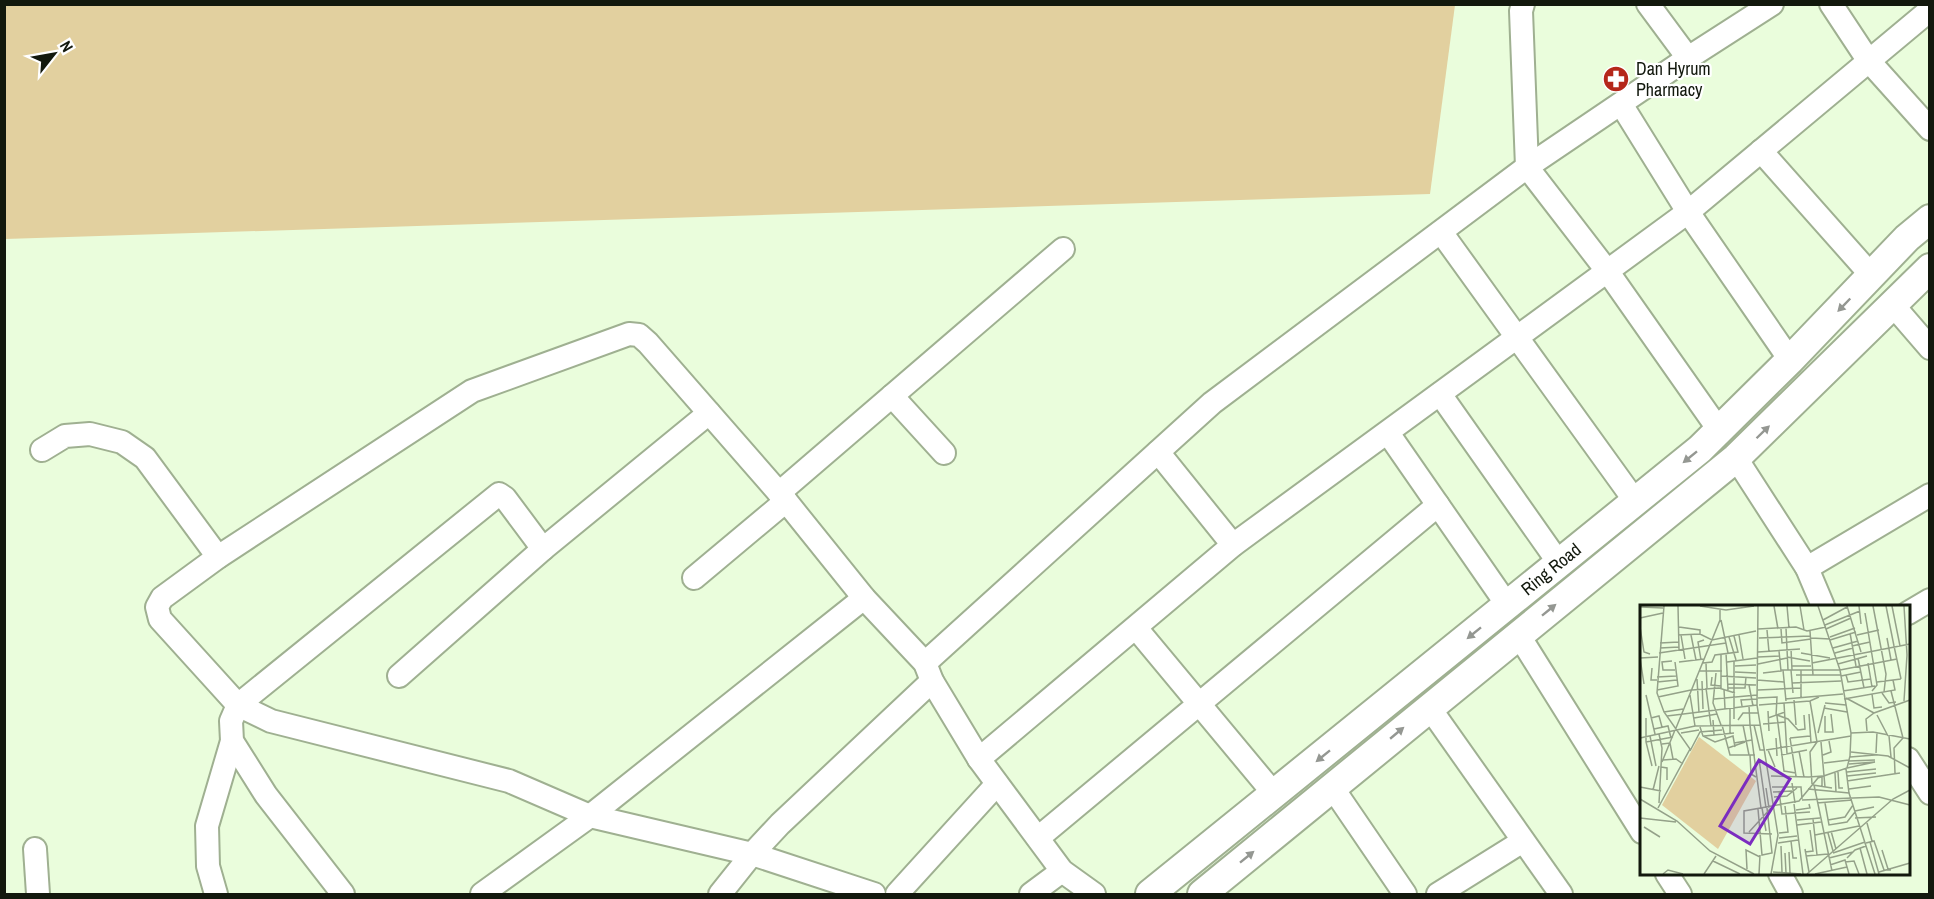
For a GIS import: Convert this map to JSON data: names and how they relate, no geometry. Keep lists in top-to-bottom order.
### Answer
{
  "streets": {
    "main road": ["Ring Road"]
  },
  "places": {
    "pharmacy": ["Dan Hyrum Pharmacy"]
  },
  "north": "top right"
}
